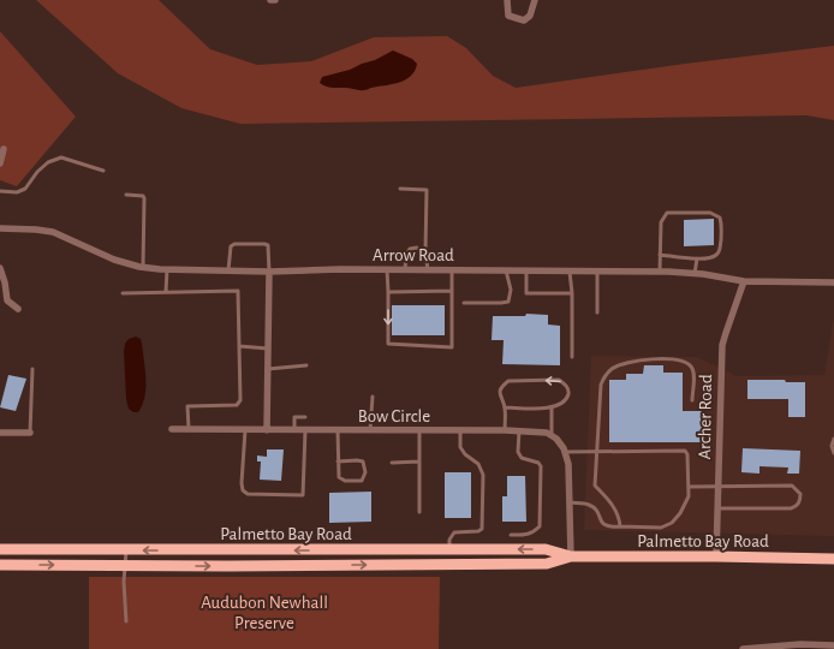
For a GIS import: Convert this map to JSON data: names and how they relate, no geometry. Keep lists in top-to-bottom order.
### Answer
{
  "streets": {
    "highway": ["Palmetto Bay Road"],
    "street": ["Arrow Road", "Bow Circle", "Archer Road"]
  },
  "crossings": [
    ["Arrow Road", "Archer Road"],
    ["Archer Road", "Palmetto Bay Road"]
  ],
  "parks": ["Audubon Newhall Preserve"]
}
